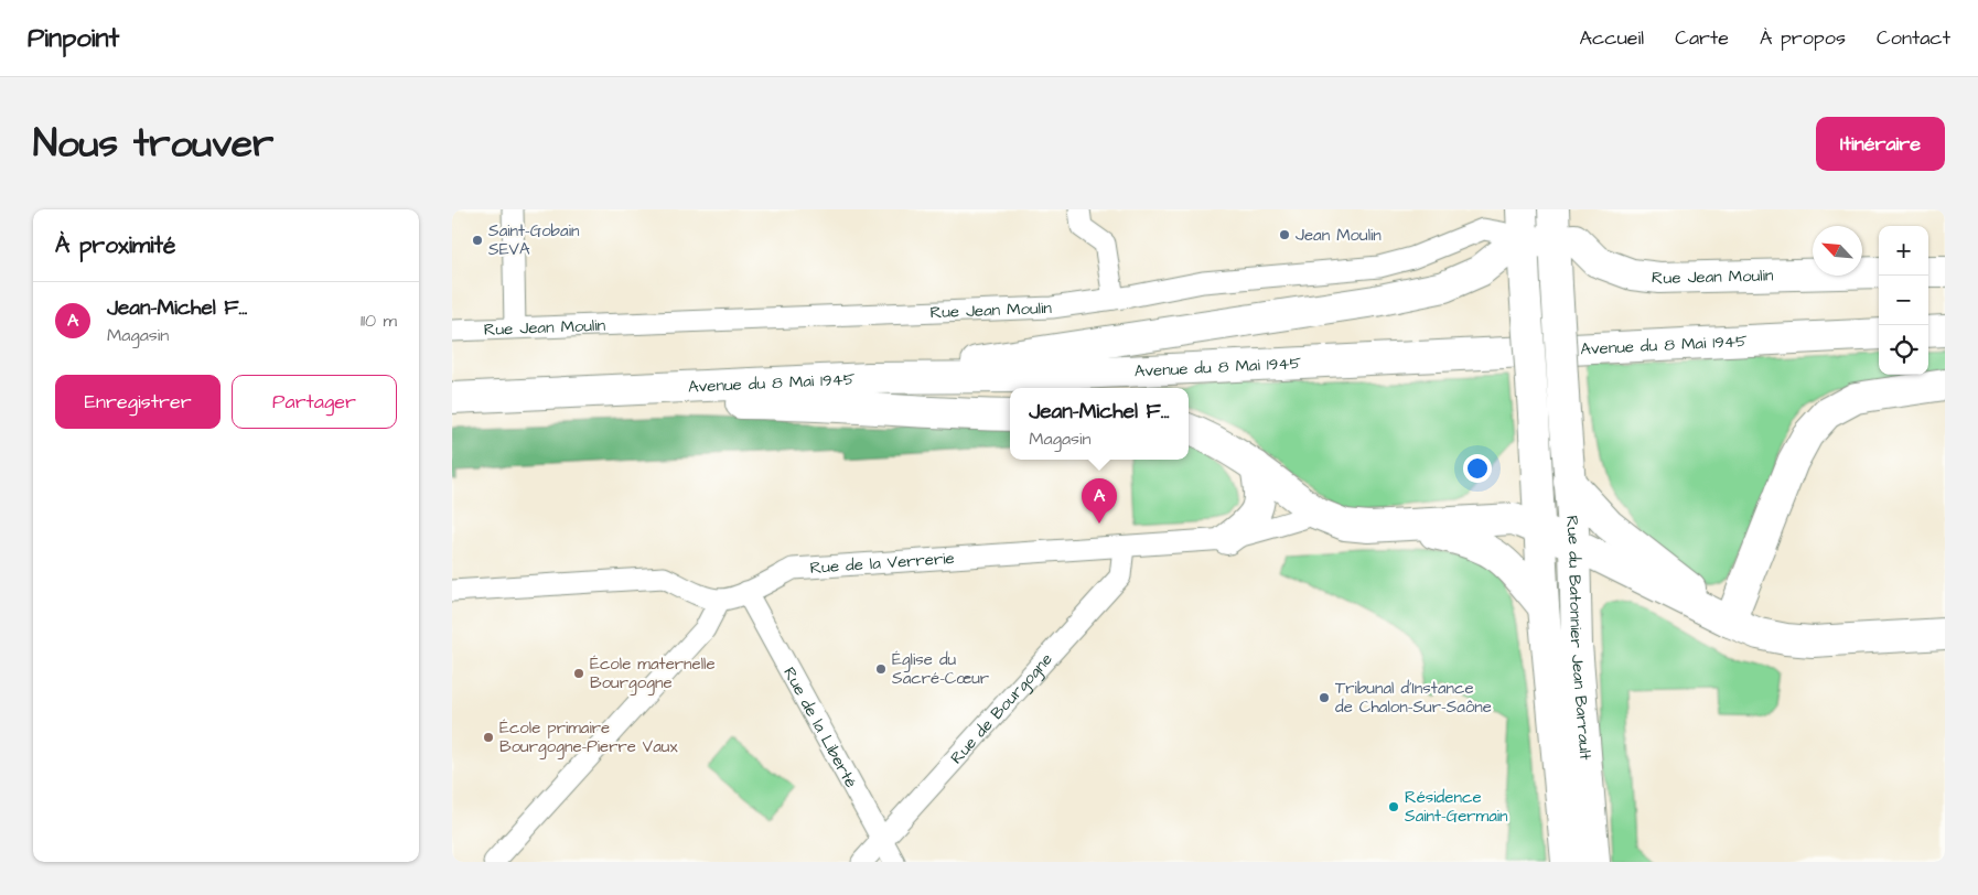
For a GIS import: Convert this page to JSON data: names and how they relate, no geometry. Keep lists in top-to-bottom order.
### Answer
{
  "streets": {
    "main road": ["Rue Jean Moulin", "Avenue du 8 Mai 1945", "Rue du Batonnier Jean Barrault"],
    "street": ["Rue de la Verrerie", "Rue de Bourgogne", "Rue de la Liberté"]
  },
  "crossings": [
    ["Rue Jean Moulin", "Rue du Batonnier Jean Barrault"],
    ["Rue de la Verrerie", "Rue de Bourgogne"],
    ["Rue de la Verrerie", "Rue de la Liberté"],
    ["Rue de Bourgogne", "Rue de la Liberté"]
  ],
  "places": [
    "Jean Moulin",
    "Saint-Gobain SEVA",
    "Église du Sacré-Cœur",
    "École maternelle Bourgogne",
    "Tribunal d'Instance de Chalon-Sur-Saône",
    "École primaire Bourgogne-Pierre Vaux",
    "Résidence Saint-Germain"
  ],
  "north": "top left",
  "page": {
    "header": "Pinpoint",
    "nav": [
      "Accueil",
      "Carte",
      "À propos",
      "Contact"
    ],
    "title": "Nous trouver",
    "buttons": [
      "Itinéraire",
      ["Enregistrer", "Partager"]
    ],
    "heading": "À proximité",
    "map_buttons": ["+", "−"],
    "list": [
      {
        "mark": "A",
        "name": "Jean-Michel F...",
        "note": "Magasin",
        "value": "110 m"
      }
    ],
    "popup": ["Jean-Michel F...", "Magasin"],
    "pins": "A"
  }
}
